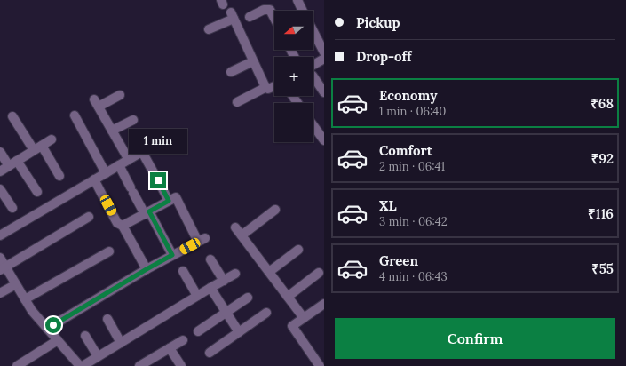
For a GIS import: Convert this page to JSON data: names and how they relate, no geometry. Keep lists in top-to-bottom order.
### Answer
{
  "north": "left",
  "page": {
    "banner": ["Pickup", "Drop-off"],
    "map_buttons": ["+", "−"],
    "list": [
      {
        "name": "Economy",
        "note": "1 min · 06:40",
        "value": "₹68"
      },
      {
        "name": "Comfort",
        "note": "2 min · 06:41",
        "value": "₹92"
      },
      {
        "name": "XL",
        "note": "3 min · 06:42",
        "value": "₹116"
      },
      {
        "name": "Green",
        "note": "4 min · 06:43",
        "value": "₹55"
      }
    ],
    "bubble": "1 min",
    "buttons": "Confirm"
  }
}
